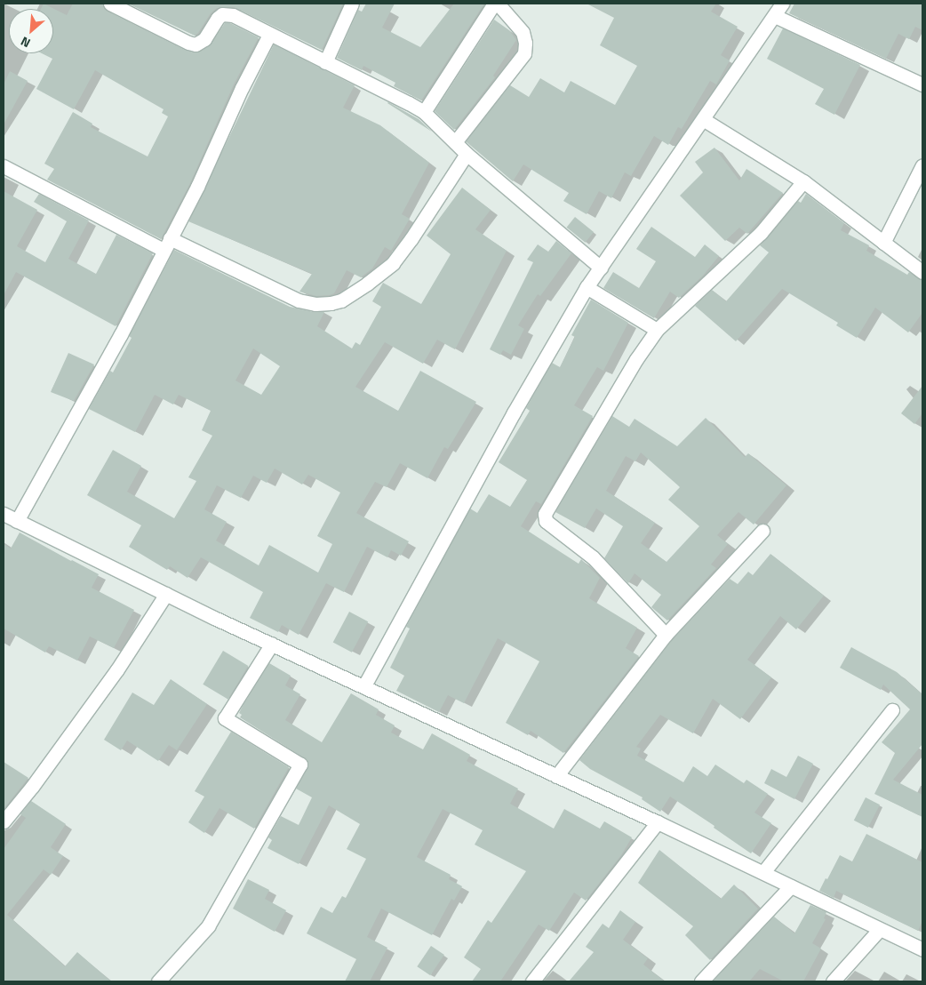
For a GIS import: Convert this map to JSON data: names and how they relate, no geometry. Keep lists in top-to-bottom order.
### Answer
{
  "north": "bottom left"
}
